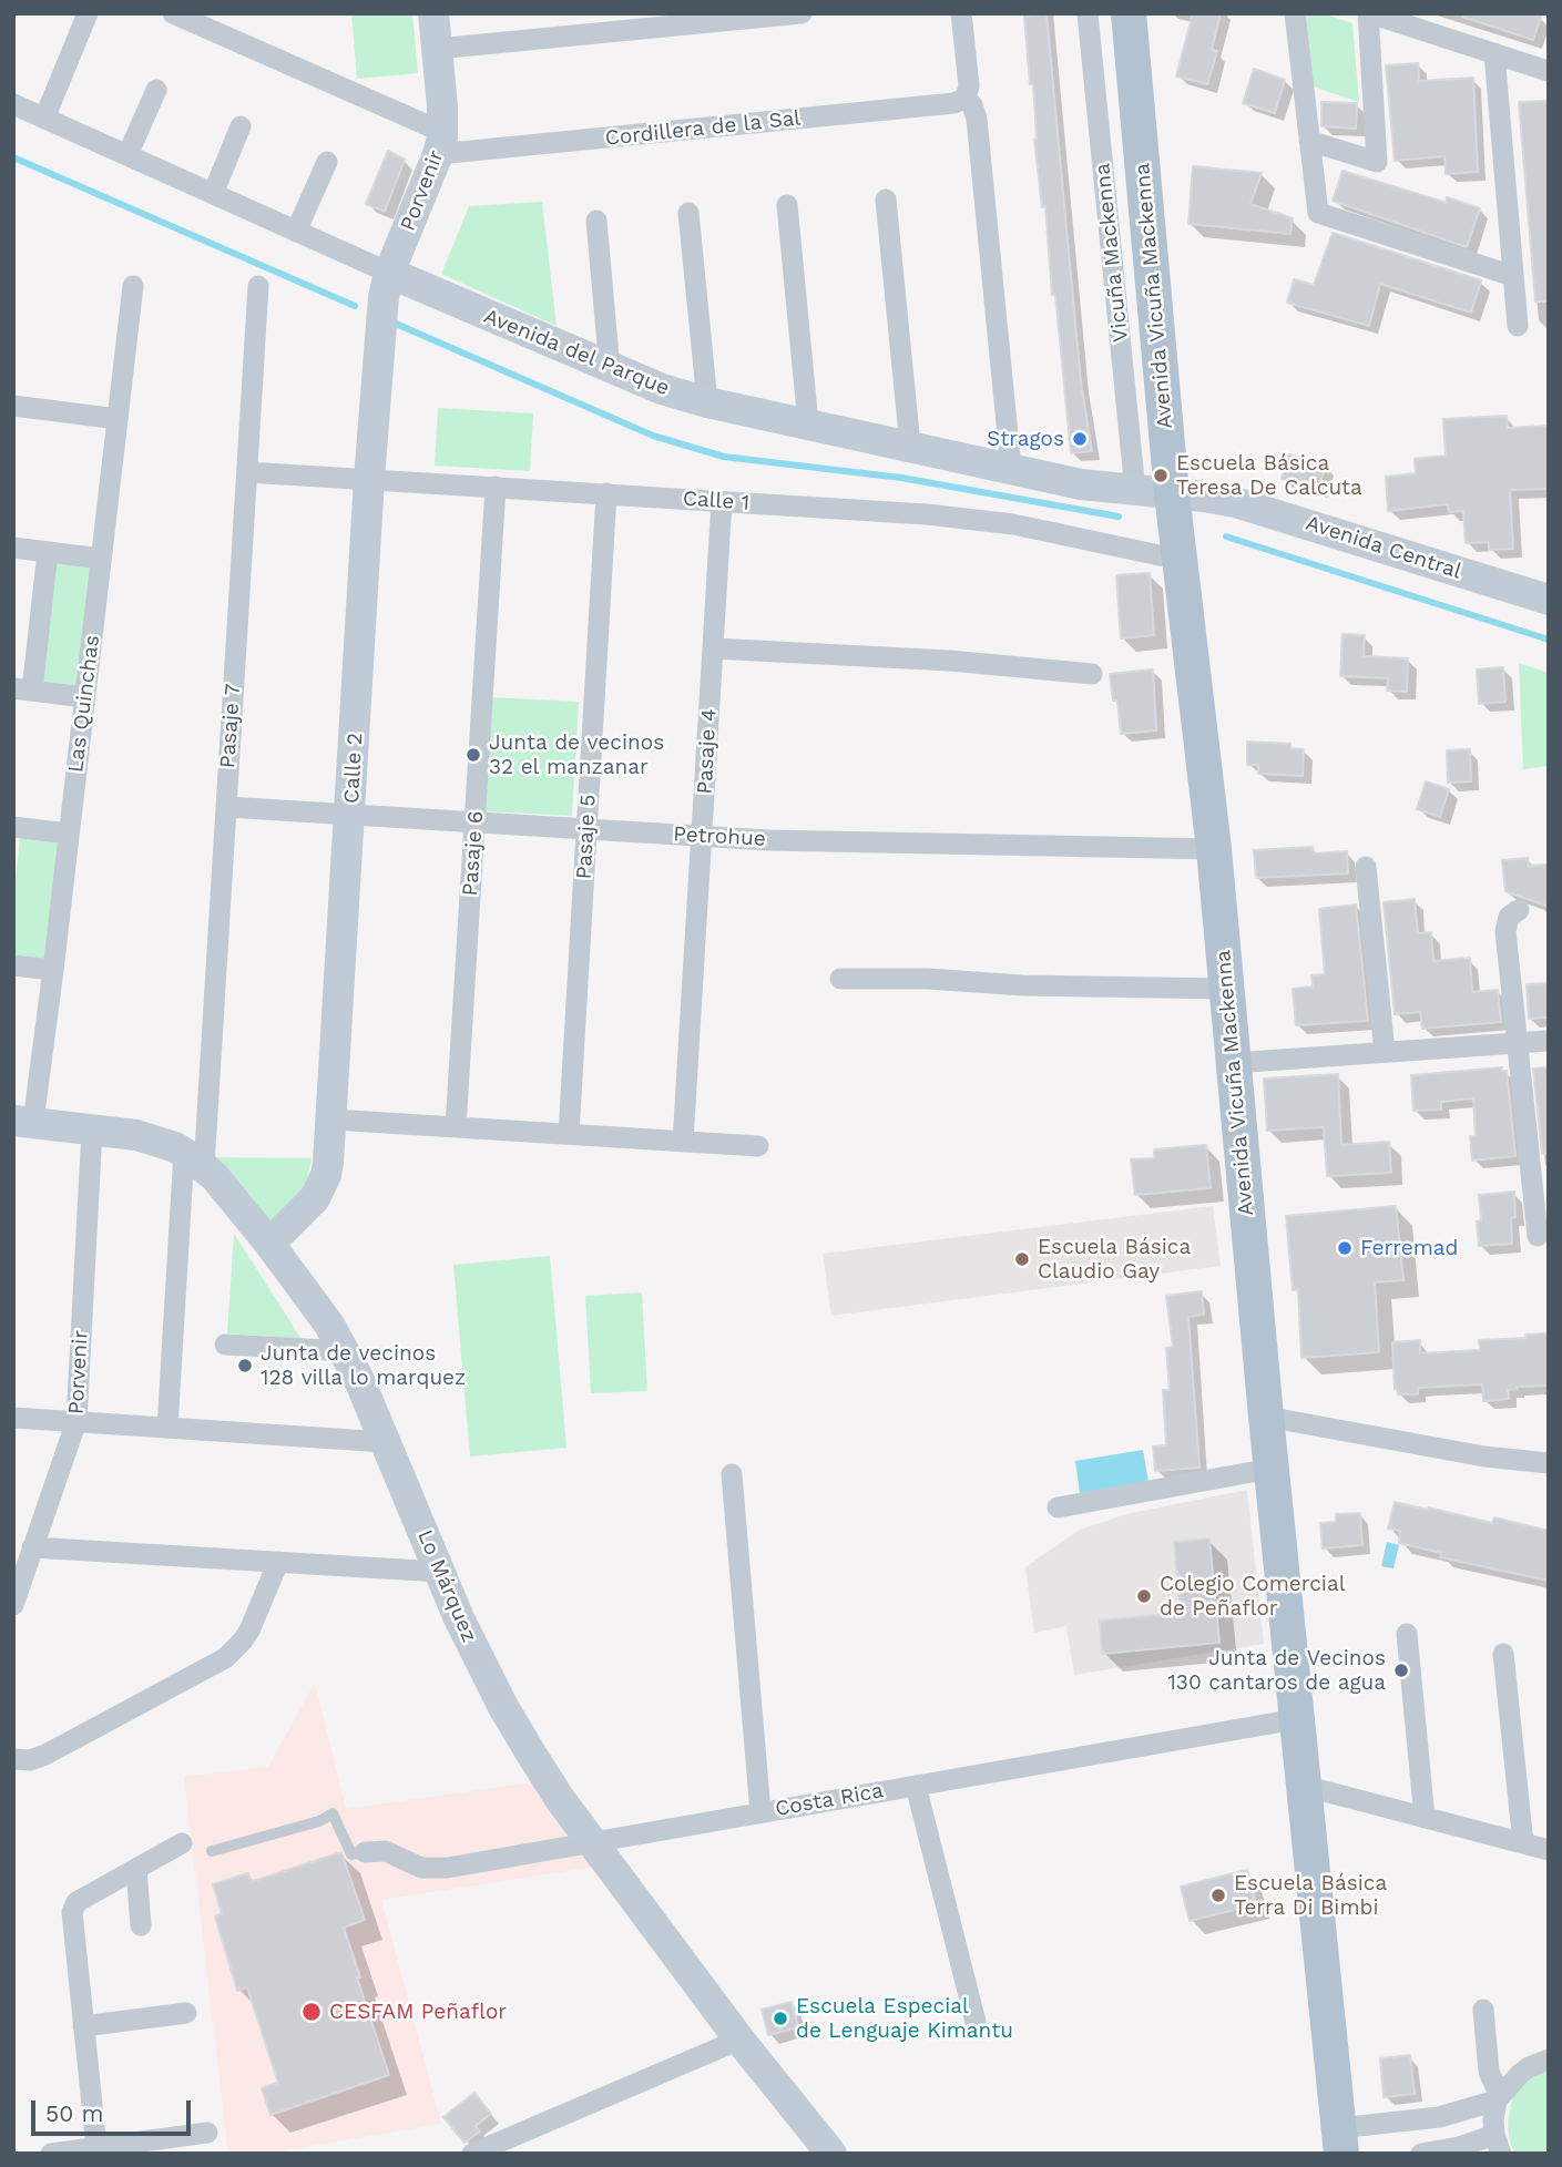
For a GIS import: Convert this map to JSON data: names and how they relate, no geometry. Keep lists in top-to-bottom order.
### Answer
{
  "streets": {
    "main road": ["Avenida Vicuña Mackenna"],
    "street": [
      "Cordillera de la Sal",
      "Porvenir",
      "Vicuña Mackenna",
      "Avenida del Parque",
      "Calle 1",
      "Avenida Central",
      "Las Quinchas",
      "Pasaje 7",
      "Pasaje 4",
      "Calle 2",
      "Pasaje 5",
      "Petrohue",
      "Pasaje 6",
      "Lo Márquez",
      "Costa Rica"
    ]
  },
  "crossings": [
    ["Cordillera de la Sal", "Porvenir"],
    ["Porvenir", "Avenida del Parque"],
    ["Porvenir", "Calle 2"],
    ["Porvenir", "Lo Márquez"],
    ["Vicuña Mackenna", "Avenida del Parque"],
    ["Avenida Vicuña Mackenna", "Avenida del Parque"],
    ["Avenida Vicuña Mackenna", "Calle 1"],
    ["Avenida Vicuña Mackenna", "Avenida Central"],
    ["Avenida Vicuña Mackenna", "Petrohue"],
    ["Avenida Vicuña Mackenna", "Costa Rica"],
    ["Avenida del Parque", "Avenida Central"],
    ["Avenida del Parque", "Calle 2"],
    ["Calle 1", "Pasaje 7"],
    ["Calle 1", "Pasaje 4"],
    ["Calle 1", "Calle 2"],
    ["Calle 1", "Pasaje 5"],
    ["Calle 1", "Pasaje 6"],
    ["Las Quinchas", "Lo Márquez"],
    ["Pasaje 7", "Petrohue"],
    ["Pasaje 7", "Lo Márquez"],
    ["Pasaje 4", "Petrohue"],
    ["Calle 2", "Petrohue"],
    ["Calle 2", "Lo Márquez"],
    ["Pasaje 5", "Petrohue"],
    ["Petrohue", "Pasaje 6"],
    ["Lo Márquez", "Costa Rica"]
  ],
  "places": [
    "Stragos",
    "Escuela Básica Teresa De Calcuta",
    "Junta de vecinos 32 el manzanar",
    "Ferremad",
    "Escuela Básica Claudio Gay",
    "Junta de vecinos 128 villa lo marquez",
    "Colegio Comercial de Peñaflor",
    "Junta de Vecinos 130 cantaros de agua",
    "Escuela Básica Terra Di Bimbi",
    "CESFAM Peñaflor",
    "Escuela Especial de Lenguaje Kimantu"
  ],
  "scale_bar": "50 m"
}
